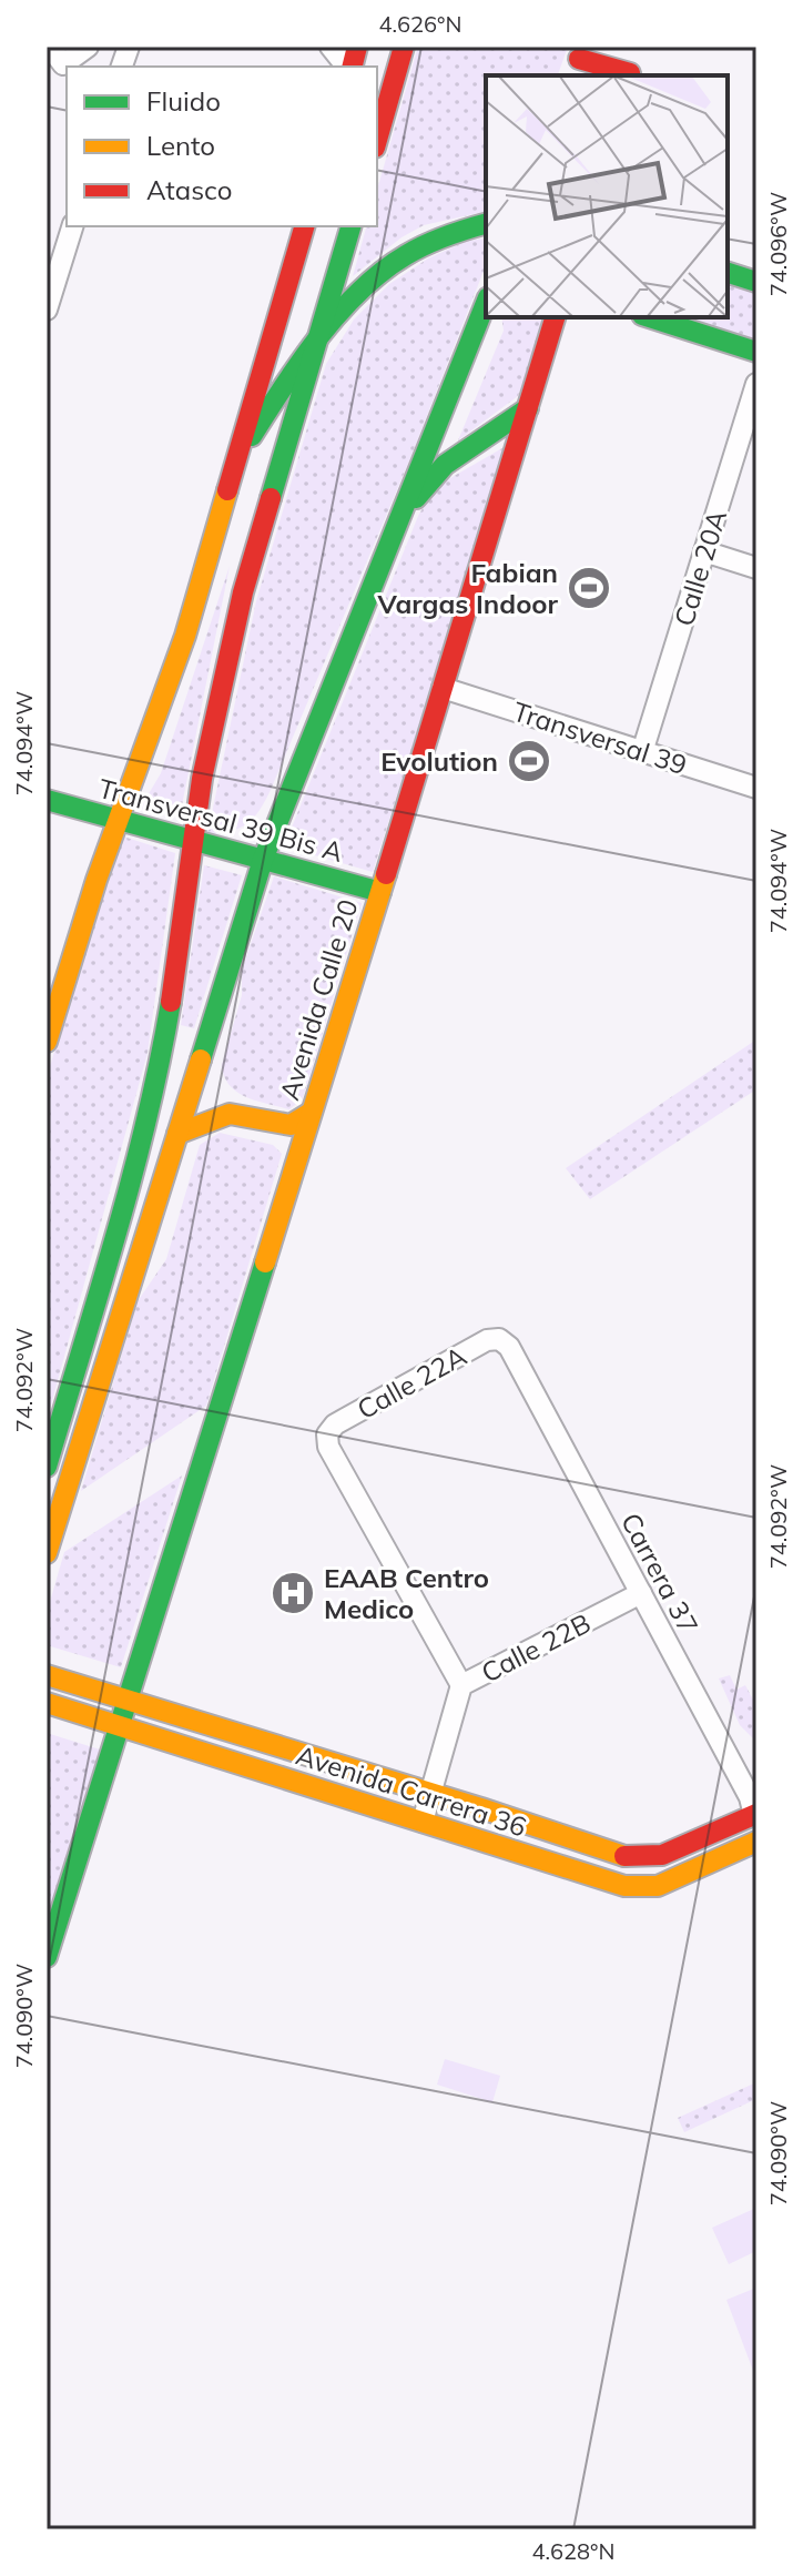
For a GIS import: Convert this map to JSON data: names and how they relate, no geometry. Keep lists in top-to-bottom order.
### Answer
{
  "streets": {
    "main road": ["Transversal 39 Bis A", "Avenida Calle 20", "Avenida Carrera 36"],
    "street": [
      "Calle 20A",
      "Transversal 39",
      "Calle 22A",
      "Carrera 37",
      "Calle 22B"
    ]
  },
  "crossings": [
    ["Calle 20A", "Transversal 39"],
    ["Transversal 39", "Avenida Calle 20"],
    ["Transversal 39 Bis A", "Avenida Calle 20"],
    ["Avenida Calle 20", "Avenida Carrera 36"],
    ["Calle 22A", "Carrera 37"],
    ["Calle 22A", "Calle 22B"],
    ["Carrera 37", "Calle 22B"],
    ["Carrera 37", "Avenida Carrera 36"],
    ["Calle 22B", "Avenida Carrera 36"]
  ],
  "places": {
    "sports": ["Fabian Vargas Indoor", "Evolution"],
    "hospital": ["EAAB Centro Medico"]
  },
  "legend": ["Fluido", "Lento", "Atasco"],
  "coordinates": [
    "4.626°N",
    "74.096°W",
    "74.094°W",
    "74.092°W",
    "74.090°W",
    "4.628°N"
  ]
}
